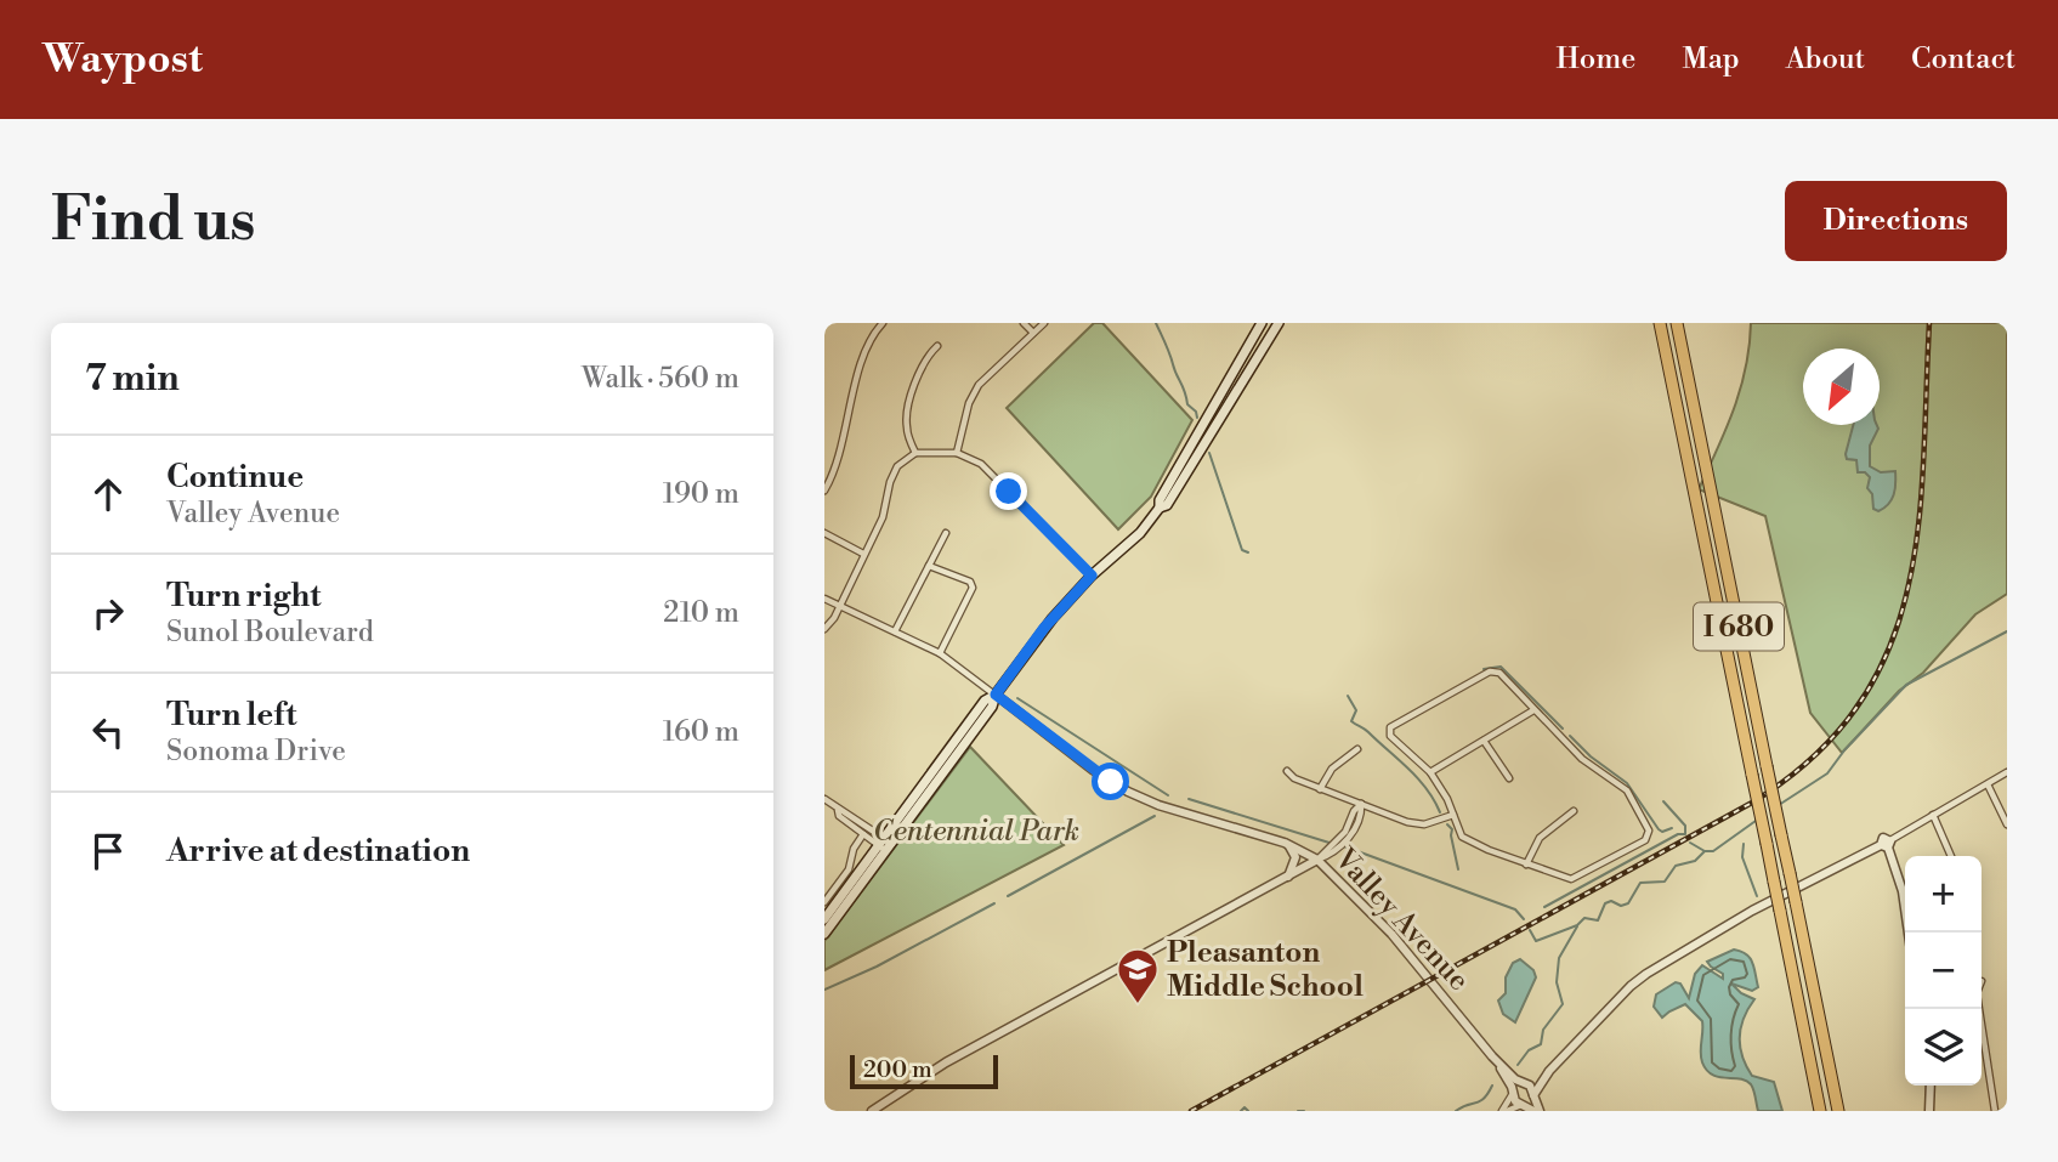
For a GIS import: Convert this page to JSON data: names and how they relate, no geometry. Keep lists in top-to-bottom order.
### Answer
{
  "streets": {
    "highway": ["I 680"],
    "street": ["Valley Avenue"]
  },
  "parks": ["Centennial Park"],
  "places": {
    "school or university": ["Pleasanton Middle School"]
  },
  "scale_bar": "200 m",
  "north": "bottom left",
  "page": {
    "header": "Waypost",
    "nav": [
      "Home",
      "Map",
      "About",
      "Contact"
    ],
    "buttons": "Directions",
    "title": "Find us",
    "heading": ["7 min", "Walk · 560 m"],
    "list": [
      ["Continue", "Valley Avenue", "190 m"],
      ["Turn right", "Sunol Boulevard", "210 m"],
      ["Turn left", "Sonoma Drive", "160 m"],
      "Arrive at destination"
    ],
    "map_buttons": ["+", "−"],
    "scale": "200 m"
  }
}
